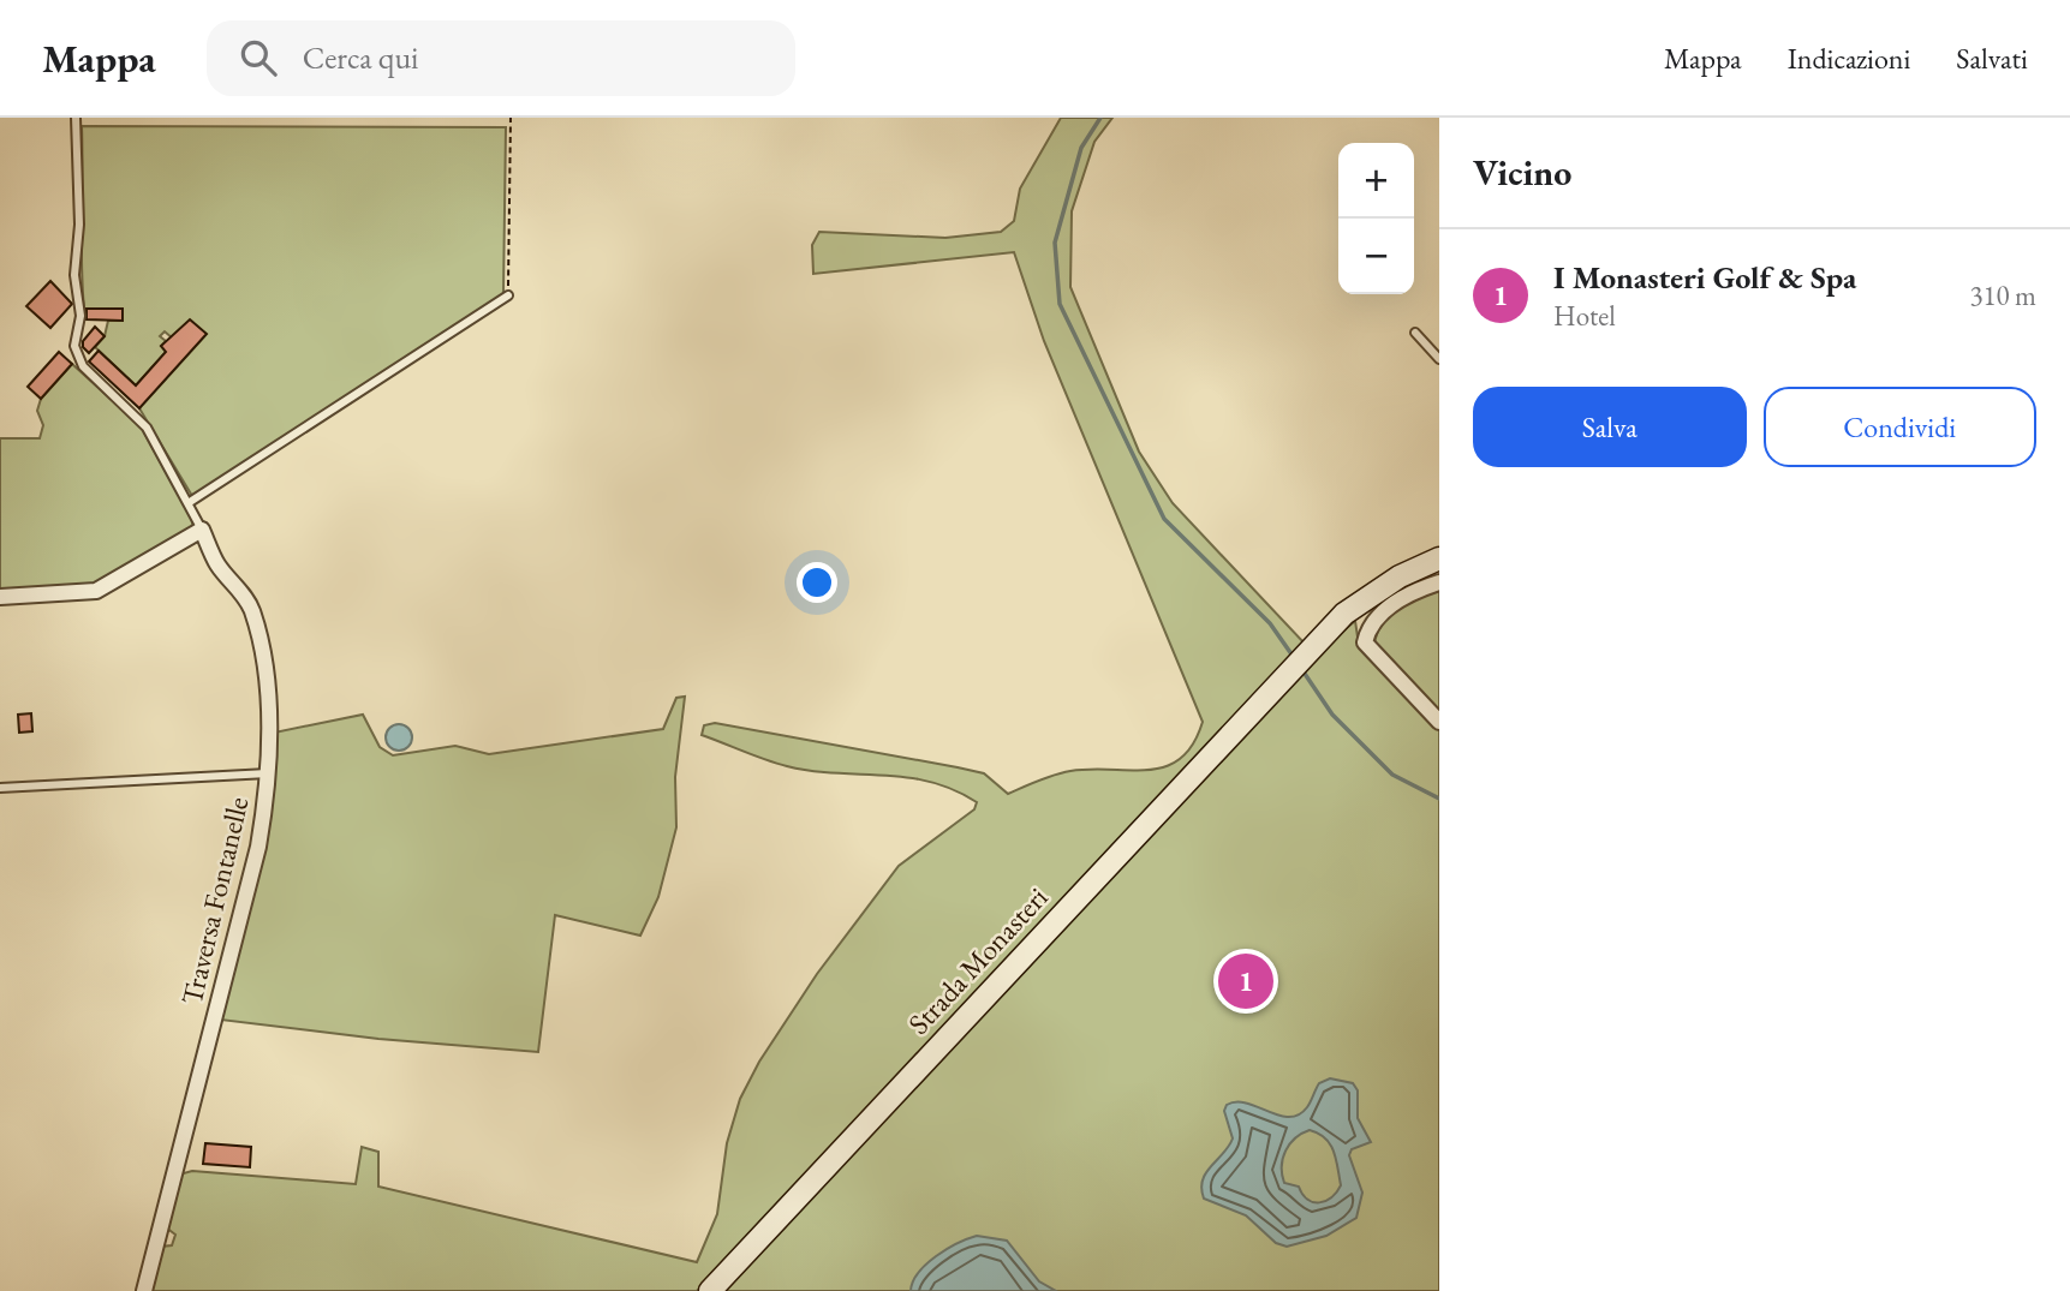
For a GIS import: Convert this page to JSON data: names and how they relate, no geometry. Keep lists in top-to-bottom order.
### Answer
{
  "streets": {
    "main road": ["Strada Monasteri"],
    "street": ["Traversa Fontanelle"]
  },
  "page": {
    "header": "Mappa",
    "search": "Cerca qui",
    "nav": ["Mappa", "Indicazioni", "Salvati"],
    "heading": "Vicino",
    "map_buttons": ["+", "−"],
    "list": [
      {
        "mark": "1",
        "name": "I Monasteri Golf & Spa",
        "note": "Hotel",
        "value": "310 m"
      }
    ],
    "buttons": ["Salva", "Condividi"],
    "pins": "1"
  }
}
